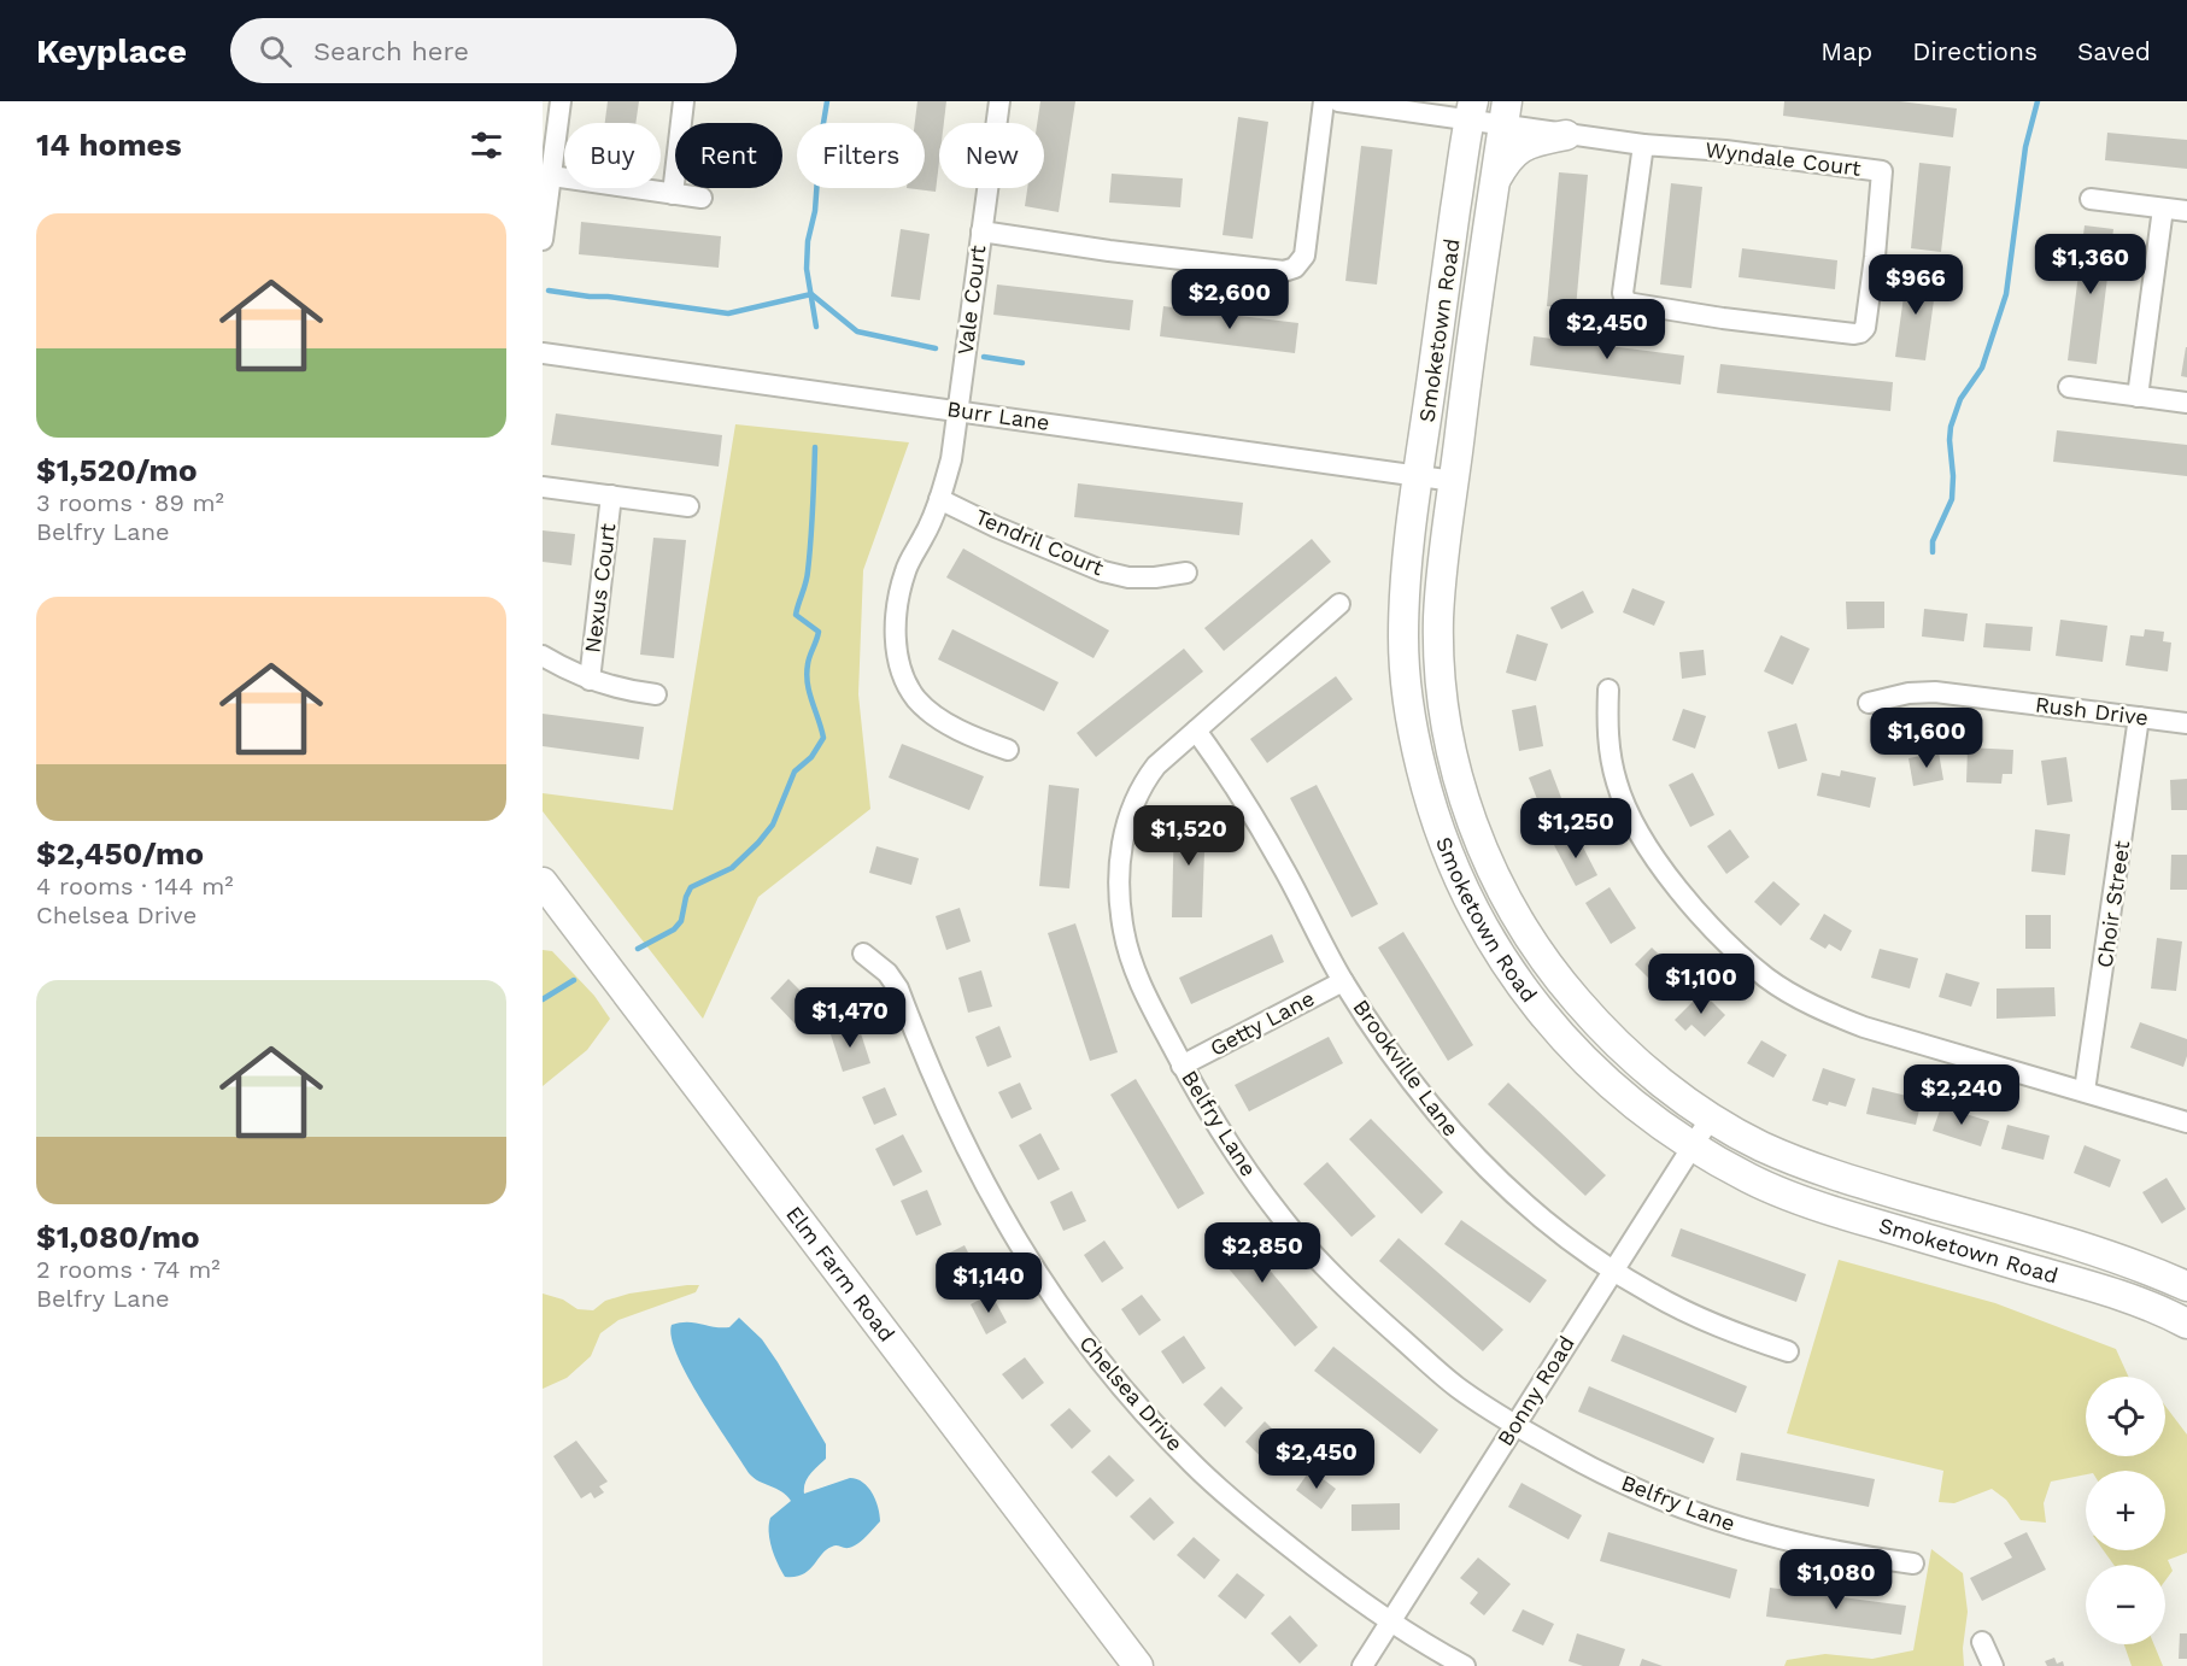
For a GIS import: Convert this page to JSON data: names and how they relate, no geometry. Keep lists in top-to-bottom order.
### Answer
{
  "streets": {
    "main road": ["Smoketown Road", "Elm Farm Road"],
    "street": [
      "Wyndale Court",
      "Vale Court",
      "Burr Lane",
      "Tendril Court",
      "Nexus Court",
      "Rush Drive",
      "Choir Street",
      "Getty Lane",
      "Brookville Lane",
      "Belfry Lane",
      "Bonny Road",
      "Chelsea Drive"
    ]
  },
  "crossings": [
    ["Wyndale Court", "Smoketown Road"],
    ["Vale Court", "Burr Lane"],
    ["Vale Court", "Tendril Court"],
    ["Smoketown Road", "Burr Lane"],
    ["Smoketown Road", "Bonny Road"],
    ["Rush Drive", "Choir Street"],
    ["Getty Lane", "Brookville Lane"],
    ["Getty Lane", "Belfry Lane"],
    ["Brookville Lane", "Belfry Lane"],
    ["Brookville Lane", "Bonny Road"],
    ["Belfry Lane", "Bonny Road"],
    ["Bonny Road", "Chelsea Drive"]
  ],
  "page": {
    "header": "Keyplace",
    "search": "Search here",
    "nav": ["Map", "Directions", "Saved"],
    "heading": "14 homes",
    "chip": [
      "Buy",
      "Rent",
      "Filters",
      "New"
    ],
    "list": [
      {
        "name": "$1,520/mo",
        "note": "3 rooms · 89 m² · Belfry Lane"
      },
      {
        "name": "$2,450/mo",
        "note": "4 rooms · 144 m² · Chelsea Drive"
      },
      {
        "name": "$1,080/mo",
        "note": "2 rooms · 74 m² · Belfry Lane"
      }
    ],
    "price": [
      "$1,360",
      "$966",
      "$2,600",
      "$2,450",
      "$1,600",
      "$1,250",
      "$1,520",
      "$1,100",
      "$1,470",
      "$2,240",
      "$2,850",
      "$1,140",
      "$2,450",
      "$1,080"
    ],
    "map_buttons": ["+", "−"]
  }
}
